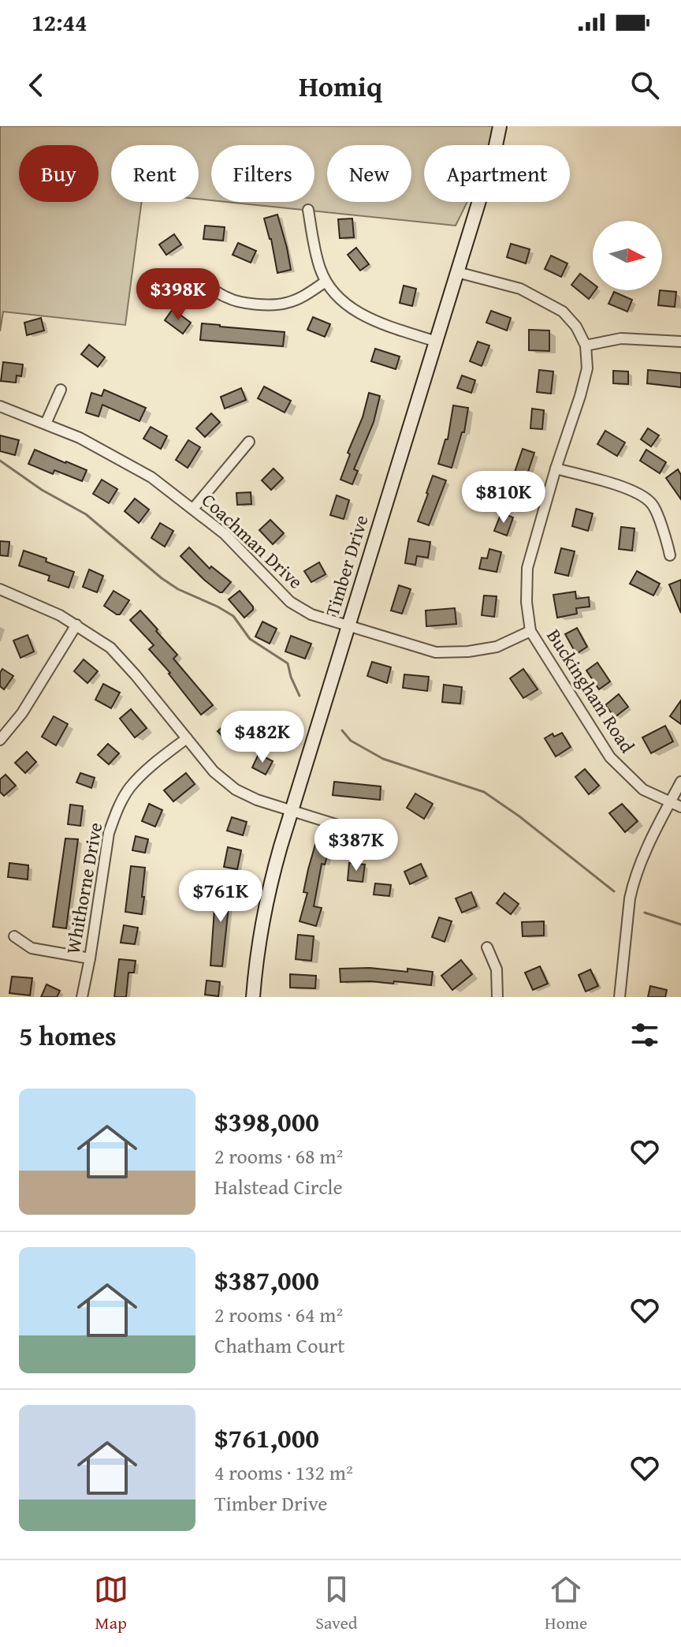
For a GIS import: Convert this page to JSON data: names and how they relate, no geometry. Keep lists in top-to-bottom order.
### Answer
{
  "streets": {
    "main road": ["Timber Drive"],
    "street": ["Coachman Drive", "Buckingham Road", "Whithorne Drive"]
  },
  "crossings": [
    ["Coachman Drive", "Timber Drive"],
    ["Coachman Drive", "Buckingham Road"]
  ],
  "north": "right",
  "page": {
    "status": "12:44",
    "header": "Homiq",
    "chip": [
      "Buy",
      "Rent",
      "Filters",
      "New",
      "Apartment"
    ],
    "price": [
      "$398K",
      "$810K",
      "$482K",
      "$387K",
      "$761K"
    ],
    "heading": "5 homes",
    "list": [
      {
        "name": "$398,000",
        "note": "2 rooms · 68 m² · Halstead Circle"
      },
      {
        "name": "$387,000",
        "note": "2 rooms · 64 m² · Chatham Court"
      },
      {
        "name": "$761,000",
        "note": "4 rooms · 132 m² · Timber Drive"
      }
    ],
    "tabs": ["Map", "Saved", "Home"]
  }
}
